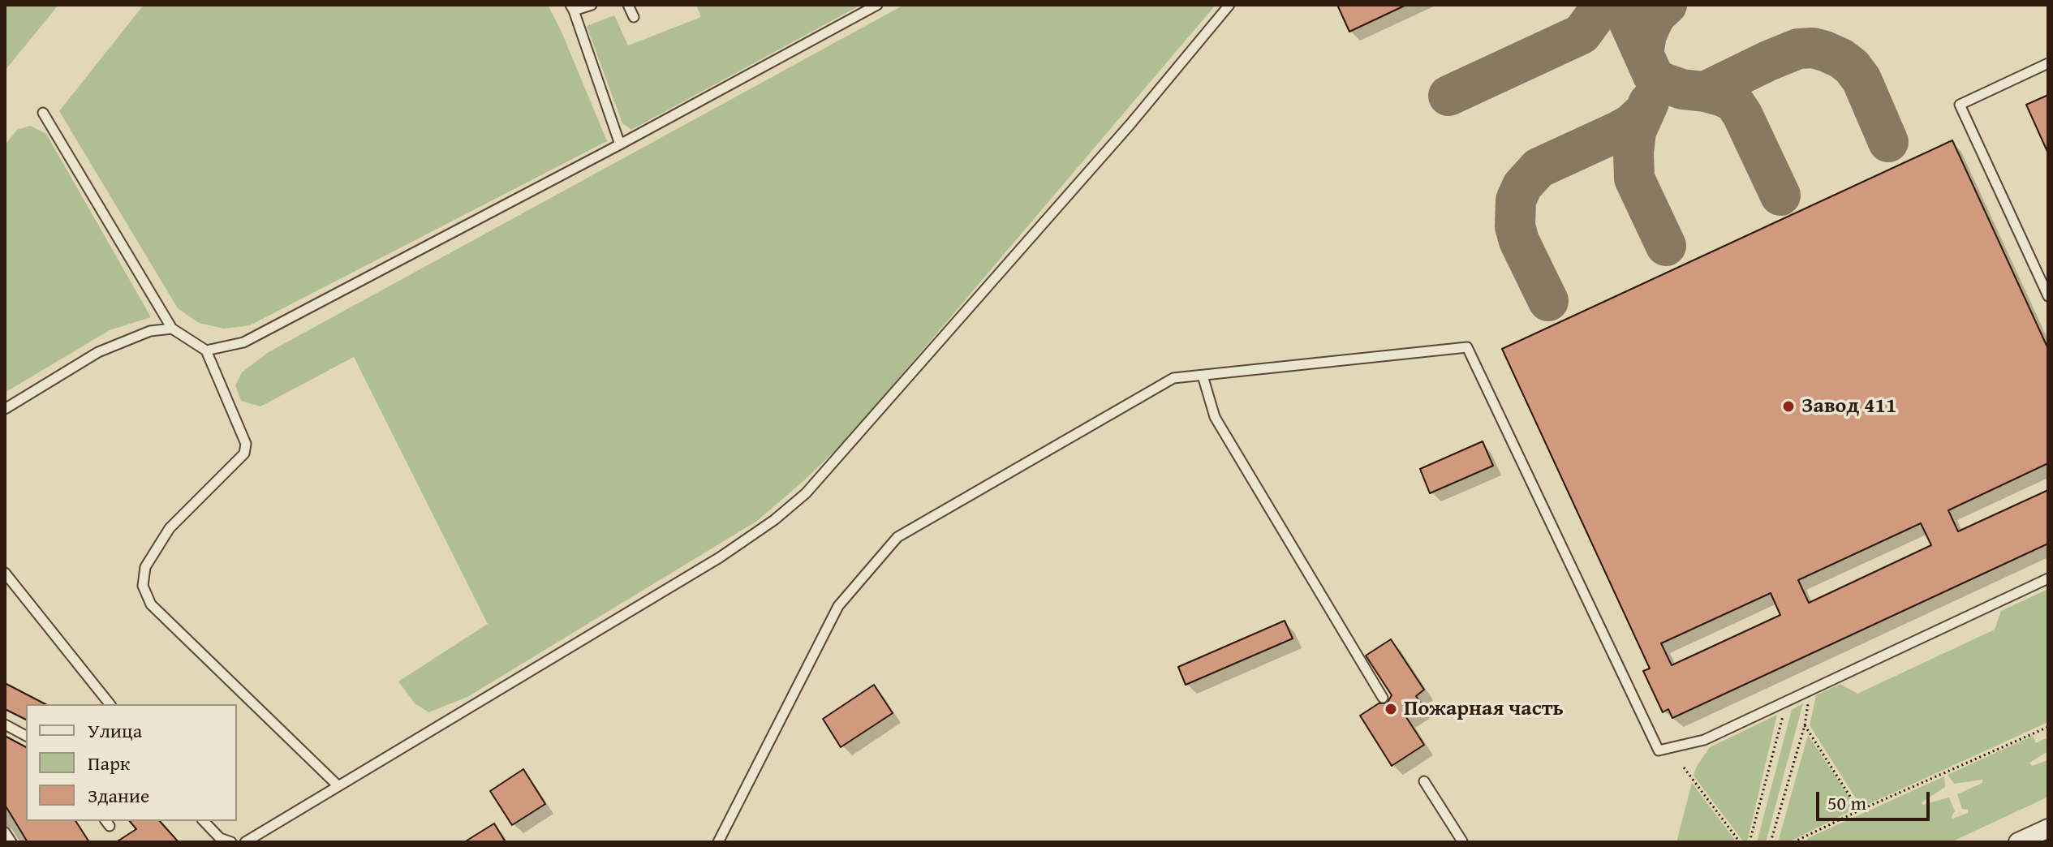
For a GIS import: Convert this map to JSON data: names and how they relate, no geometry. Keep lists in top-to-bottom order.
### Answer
{
  "places": ["Завод 411", "Пожарная часть"],
  "legend": ["Улица", "Парк", "Здание"],
  "scale_bar": "50 m"
}
